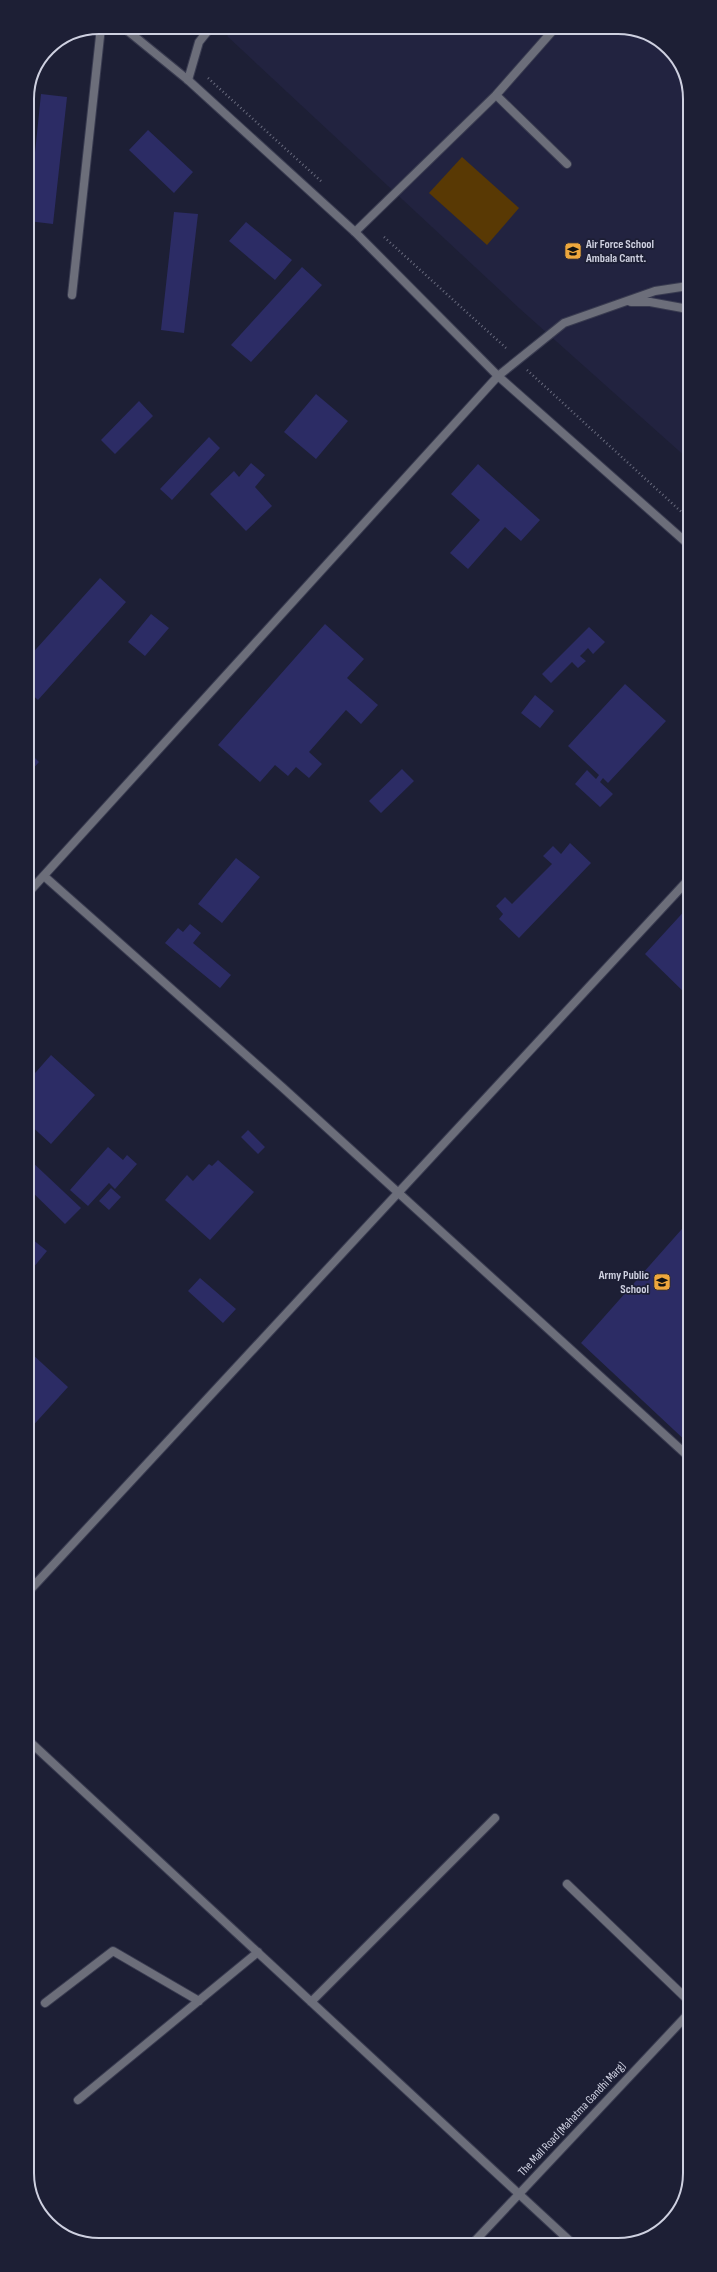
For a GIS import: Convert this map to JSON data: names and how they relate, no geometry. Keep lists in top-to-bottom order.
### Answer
{
  "streets": {
    "street": ["The Mall Road (Mahatma Gandhi Marg)"]
  },
  "places": {
    "school or university": ["Air Force School Ambala Cantt.", "Army Public School"]
  }
}
